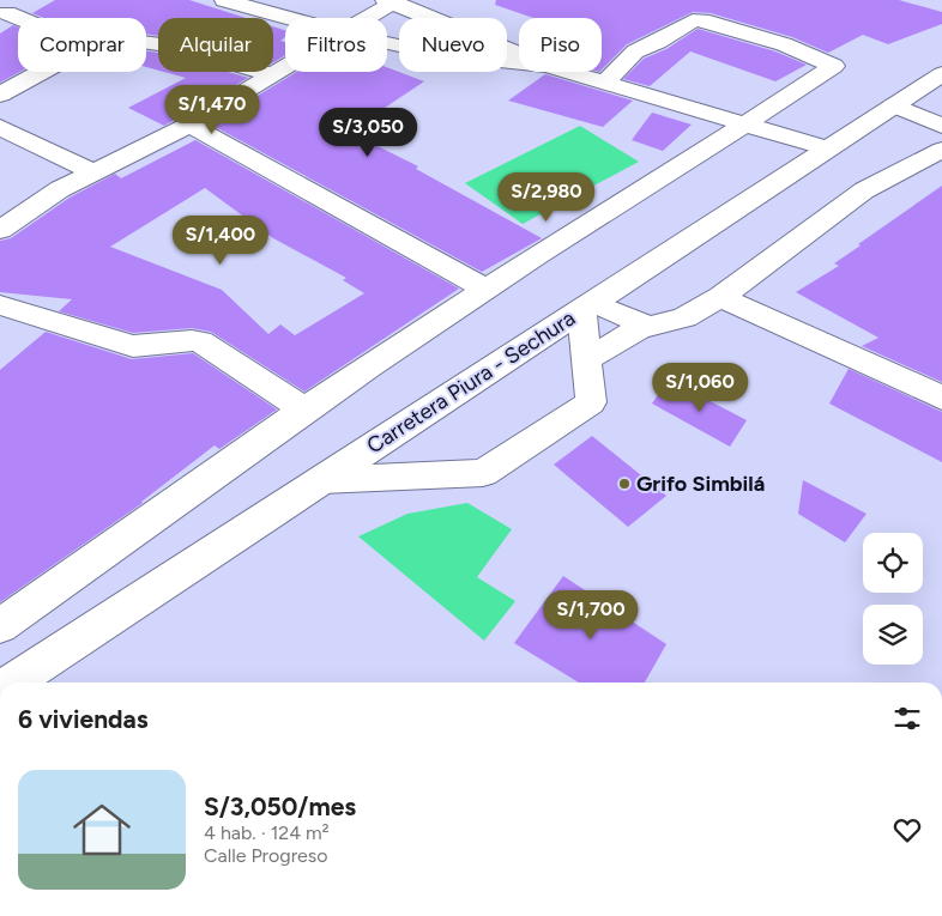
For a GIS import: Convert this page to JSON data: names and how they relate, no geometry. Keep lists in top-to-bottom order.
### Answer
{
  "streets": {
    "street": ["Carretera Piura - Sechura"]
  },
  "places": ["Grifo Simbilá"],
  "page": {
    "chip": [
      "Comprar",
      "Alquilar",
      "Filtros",
      "Nuevo",
      "Piso"
    ],
    "price": [
      "S/1,470",
      "S/3,050",
      "S/2,980",
      "S/1,400",
      "S/1,060",
      "S/1,700"
    ],
    "heading": "6 viviendas",
    "list": [
      {
        "name": "S/3,050/mes",
        "note": "4 hab. · 124 m² · Calle Progreso"
      }
    ]
  }
}
